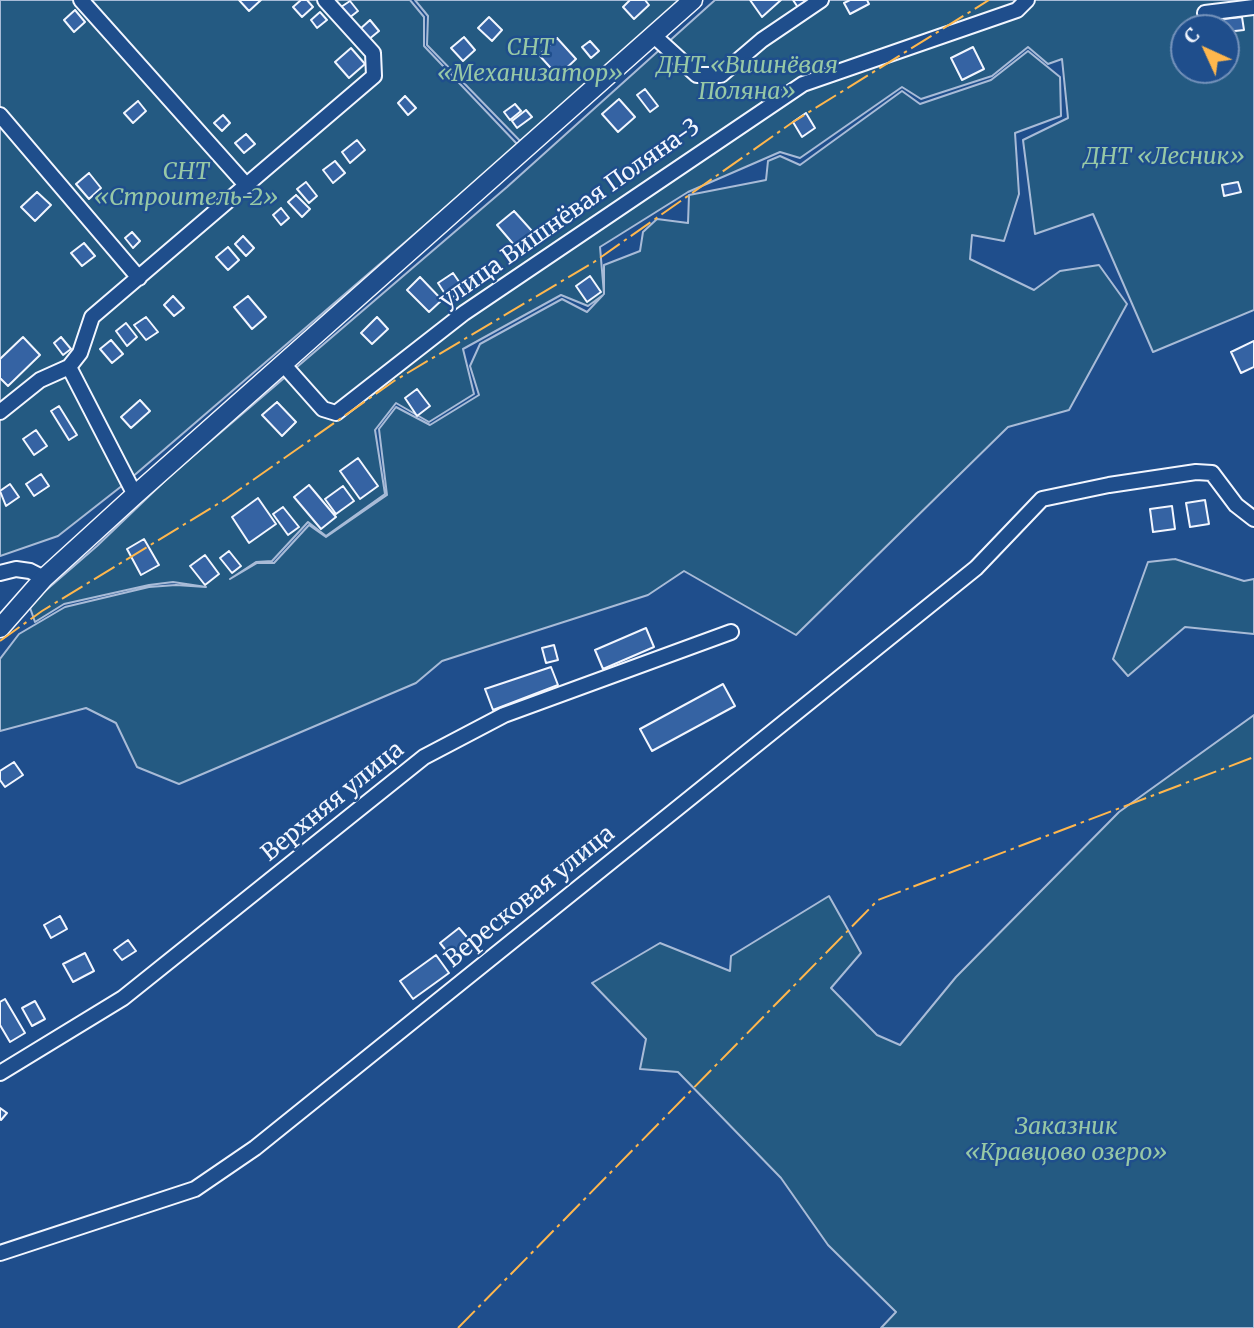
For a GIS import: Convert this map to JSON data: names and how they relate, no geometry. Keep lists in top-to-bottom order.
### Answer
{
  "streets": {
    "street": ["улица Вишнёвая Поляна-3", "Верхняя улица", "Вересковая улица"]
  },
  "parks": [
    "СНТ «Механизатор»",
    "ДНТ «Вишнёвая Поляна»",
    "ДНТ «Лесник»",
    "СНТ «Строитель-2»",
    "Заказник «Кравцово озеро»"
  ],
  "north": "top left"
}
